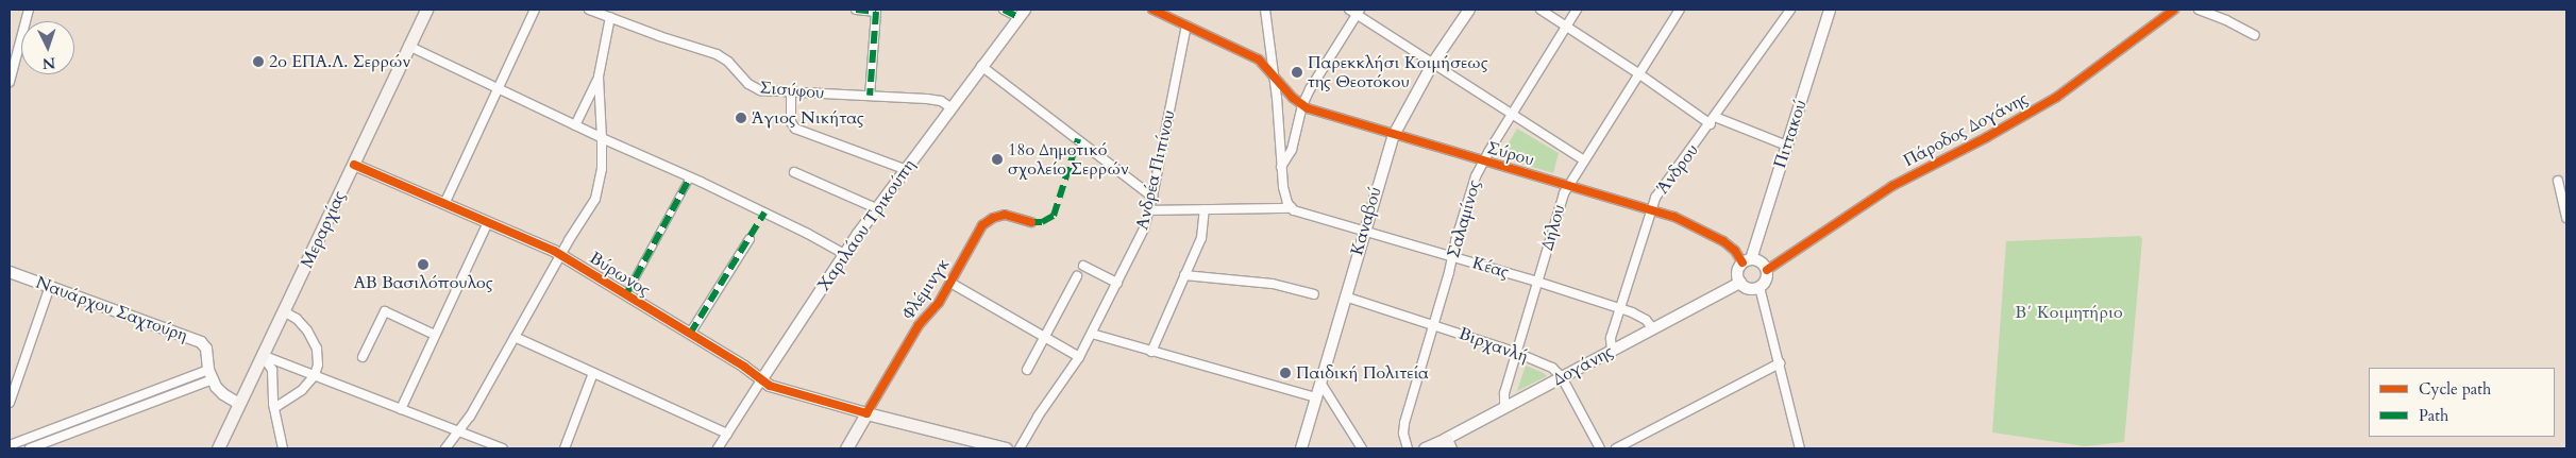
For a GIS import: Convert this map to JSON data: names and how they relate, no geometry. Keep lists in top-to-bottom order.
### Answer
{
  "streets": {
    "main road": [
      "Μεραρχίας",
      "Βύρωνος",
      "Φλέμινγκ",
      "Δογάνης"
    ],
    "street": [
      "Σισύφου",
      "Πάροδος Δογάνης",
      "Πιττακού",
      "Σύρου",
      "Άνδρου",
      "Ανδρέα Πιπίνου",
      "Σαλαμίνος",
      "Καναβού",
      "Χαριλάου Τρικούπη",
      "Δήλου",
      "Κέας",
      "Ναυάρχου Σαχτούρη",
      "Βιρχανλή"
    ]
  },
  "crossings": [
    ["Σισύφου", "Χαριλάου Τρικούπη"],
    ["Πάροδος Δογάνης", "Πιττακού"],
    ["Πάροδος Δογάνης", "Σύρου"],
    ["Πάροδος Δογάνης", "Δογάνης"],
    ["Πιττακού", "Σύρου"],
    ["Πιττακού", "Δογάνης"],
    ["Σύρου", "Άνδρου"],
    ["Σύρου", "Σαλαμίνος"],
    ["Σύρου", "Καναβού"],
    ["Σύρου", "Δήλου"],
    ["Σύρου", "Δογάνης"],
    ["Άνδρου", "Κέας"],
    ["Άνδρου", "Δογάνης"],
    ["Σαλαμίνος", "Κέας"],
    ["Σαλαμίνος", "Βιρχανλή"],
    ["Καναβού", "Κέας"],
    ["Καναβού", "Βιρχανλή"],
    ["Χαριλάου Τρικούπη", "Βύρωνος"],
    ["Δήλου", "Κέας"],
    ["Δήλου", "Βιρχανλή"],
    ["Δήλου", "Δογάνης"],
    ["Μεραρχίας", "Βύρωνος"],
    ["Κέας", "Δογάνης"],
    ["Βύρωνος", "Φλέμινγκ"],
    ["Βιρχανλή", "Δογάνης"]
  ],
  "parks": ["Β΄ Κοιμητήριο"],
  "places": [
    "2ο ΕΠΑ.Λ. Σερρών",
    "Παρεκκλήσι Κοιμήσεως της Θεοτόκου",
    "Άγιος Νικήτας",
    "18ο Δημοτικό σχολείο Σερρών",
    "ΑΒ Βασιλόπουλος",
    "Παιδική Πολιτεία"
  ],
  "legend": ["Cycle path", "Path"],
  "north": "bottom"
}
